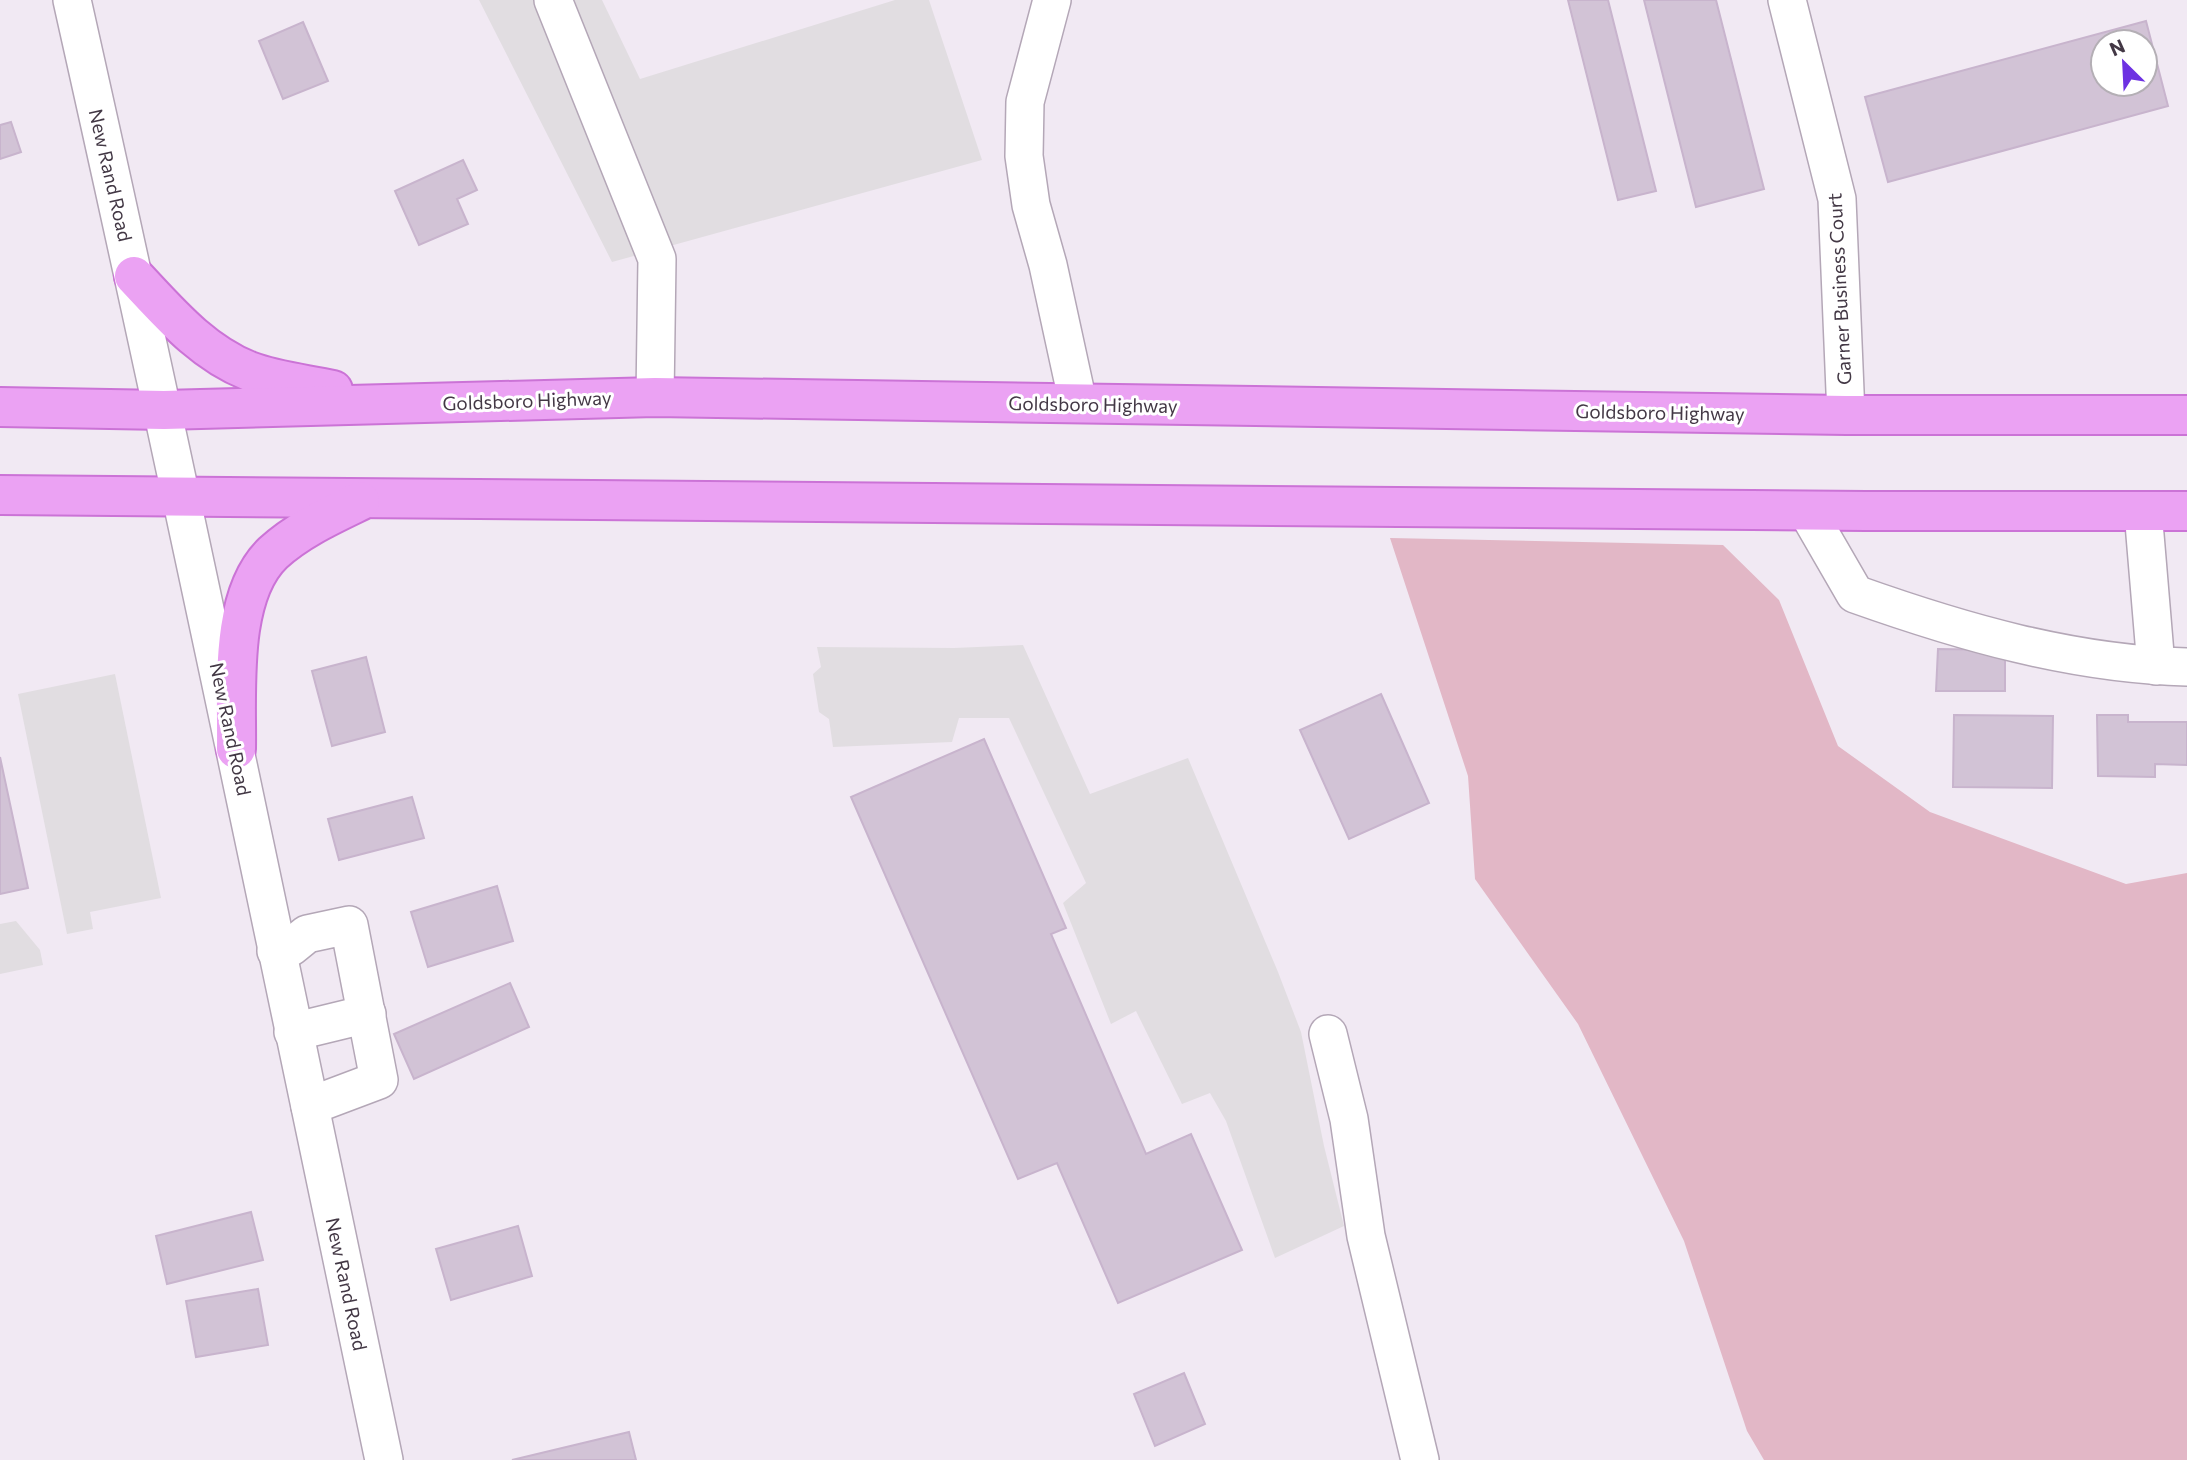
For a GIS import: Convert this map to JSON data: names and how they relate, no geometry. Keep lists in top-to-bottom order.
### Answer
{
  "streets": {
    "main road": ["Goldsboro Highway"],
    "street": ["New Rand Road", "Garner Business Court"]
  },
  "crossings": [
    ["New Rand Road", "Goldsboro Highway"],
    ["Garner Business Court", "Goldsboro Highway"]
  ],
  "north": "top left"
}
